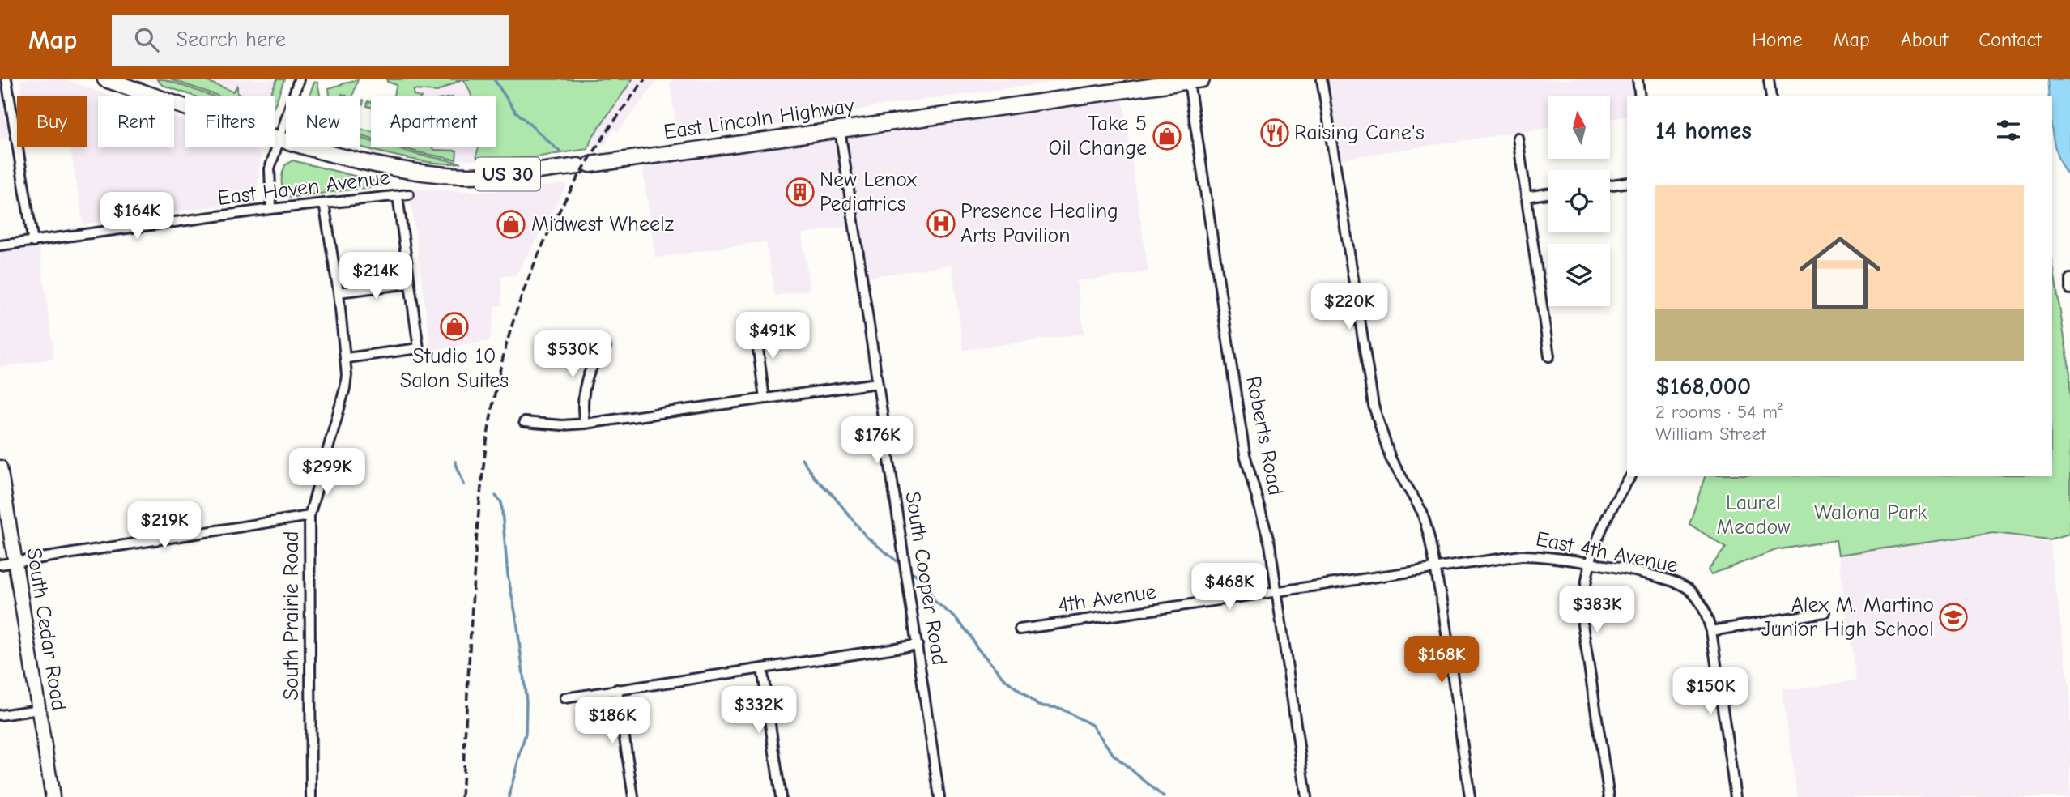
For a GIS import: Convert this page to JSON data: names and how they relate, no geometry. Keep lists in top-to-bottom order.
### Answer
{
  "streets": {
    "main road": ["East Lincoln Highway", "US 30", "South Cedar Road"],
    "street": [
      "East Haven Avenue",
      "Roberts Road",
      "East 4th Avenue",
      "South Cooper Road",
      "4th Avenue",
      "South Prairie Road"
    ]
  },
  "crossings": [
    ["East Lincoln Highway", "US 30"],
    ["East Lincoln Highway", "Roberts Road"],
    ["East Lincoln Highway", "South Cooper Road"],
    ["East Haven Avenue", "South Prairie Road"],
    ["Roberts Road", "4th Avenue"],
    ["East 4th Avenue", "4th Avenue"]
  ],
  "parks": ["Laurel Meadow", "Walona Park"],
  "places": {
    "restaurant": ["Raising Cane's"],
    "shop": ["Take 5 Oil Change", "Midwest Wheelz", "Studio 10 Salon Suites"],
    "building": ["New Lenox Pediatrics"],
    "hospital": ["Presence Healing Arts Pavilion"],
    "school or university": ["Alex M. Martino Junior High School"]
  },
  "north": "top",
  "page": {
    "header": "Map",
    "search": "Search here",
    "nav": [
      "Home",
      "Map",
      "About",
      "Contact"
    ],
    "chip": [
      "Buy",
      "Rent",
      "Filters",
      "New",
      "Apartment"
    ],
    "heading": "14 homes",
    "list": [
      {
        "name": "$168,000",
        "note": "2 rooms · 54 m² · William Street"
      }
    ],
    "price": [
      "$164K",
      "$214K",
      "$220K",
      "$491K",
      "$530K",
      "$176K",
      "$299K",
      "$219K",
      "$468K",
      "$383K",
      "$168K",
      "$150K",
      "$332K",
      "$186K"
    ]
  }
}
